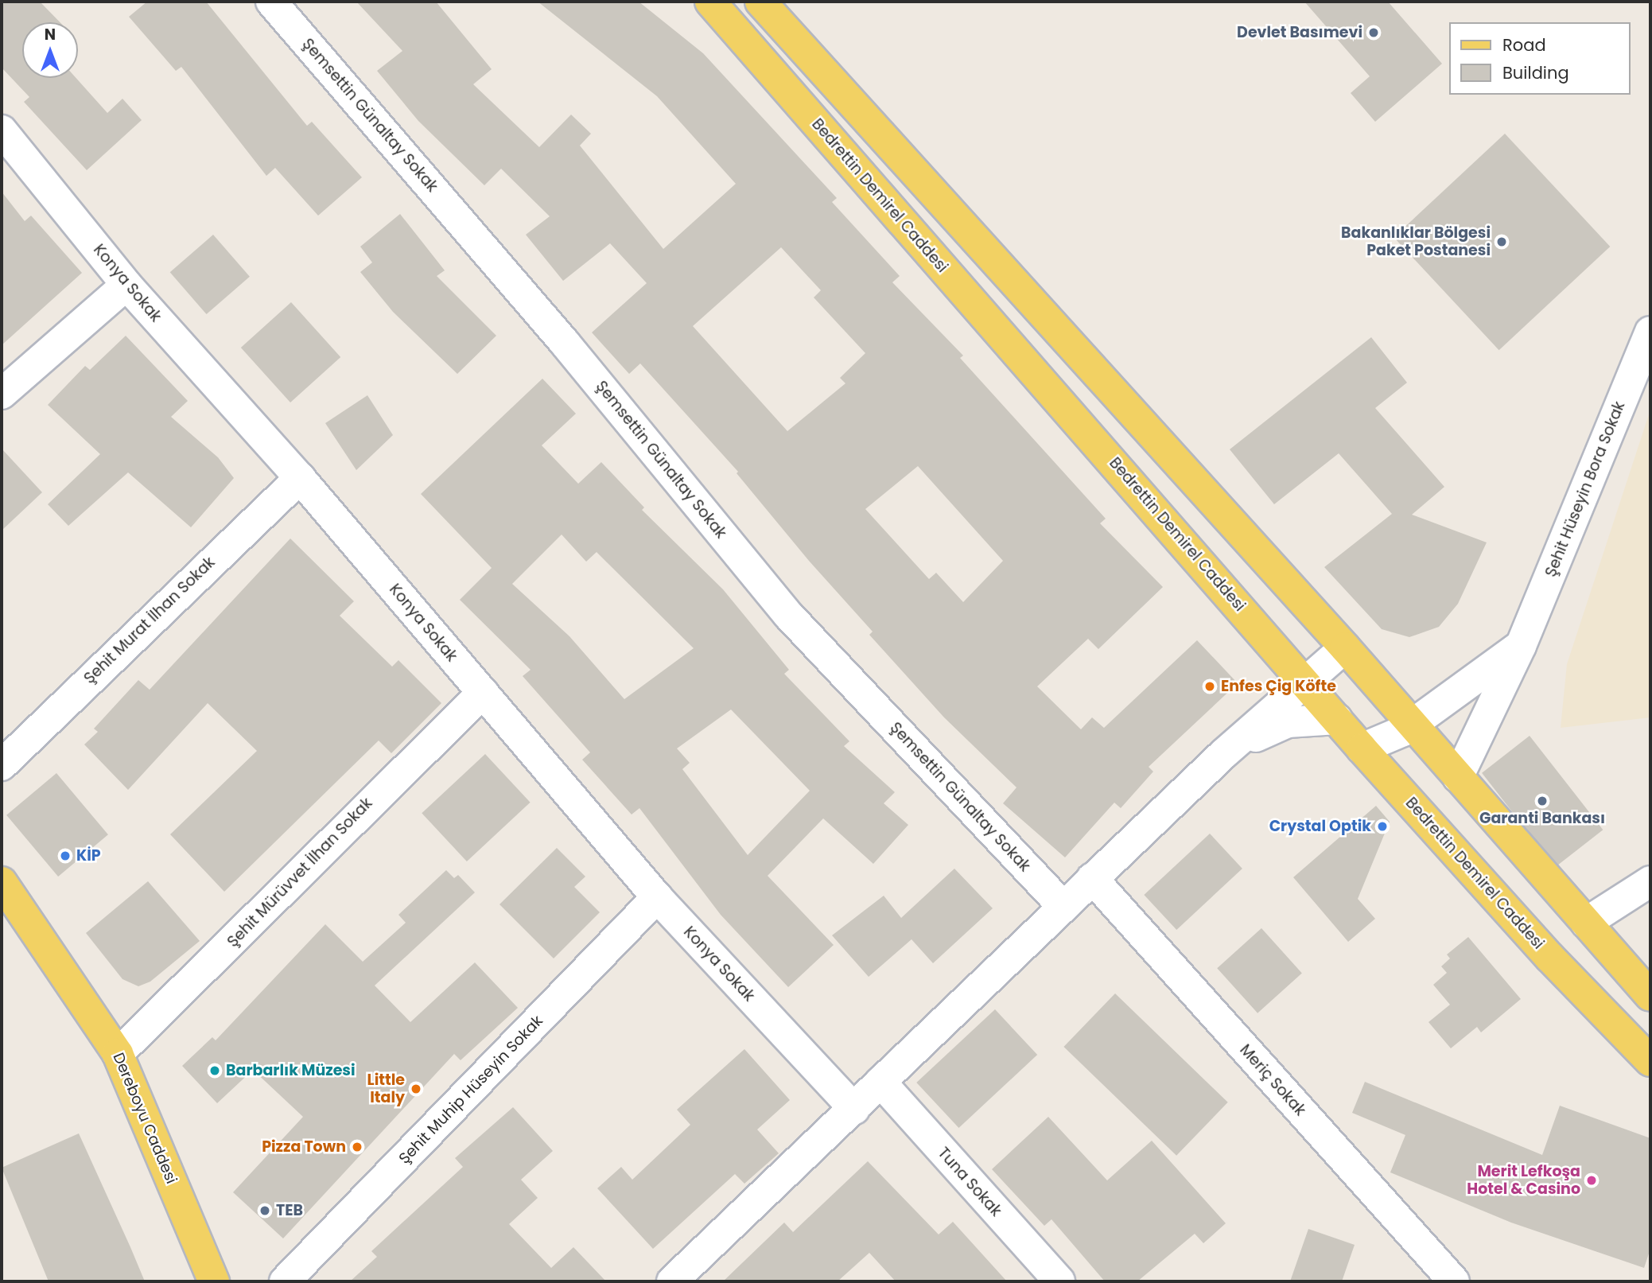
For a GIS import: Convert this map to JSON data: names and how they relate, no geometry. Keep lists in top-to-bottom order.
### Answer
{
  "streets": {
    "main road": ["Bedrettin Demirel Caddesi", "Dereboyu Caddesi"],
    "street": [
      "Şemsettin Günaltay Sokak",
      "Konya Sokak",
      "Şehit Hüseyin Bora Sokak",
      "Şehit Murat İlhan Sokak",
      "Şehit Mürüvvet İlhan Sokak",
      "Meriç Sokak",
      "Şehit Muhip Hüseyin Sokak",
      "Tuna Sokak"
    ]
  },
  "crossings": [
    ["Konya Sokak", "Şehit Murat İlhan Sokak"],
    ["Konya Sokak", "Şehit Mürüvvet İlhan Sokak"],
    ["Konya Sokak", "Şehit Muhip Hüseyin Sokak"],
    ["Şehit Mürüvvet İlhan Sokak", "Dereboyu Caddesi"]
  ],
  "places": [
    "Devlet Basımevi",
    "Bakanlıklar Bölgesi Paket Postanesi",
    "Enfes Çig Köfte",
    "Garanti Bankası",
    "Crystal Optik",
    "KİP",
    "Barbarlık Müzesi",
    "Little Italy",
    "Pizza Town",
    "Merit Lefkoşa Hotel & Casino",
    "TEB"
  ],
  "legend": ["Road", "Building"],
  "north": "top"
}
